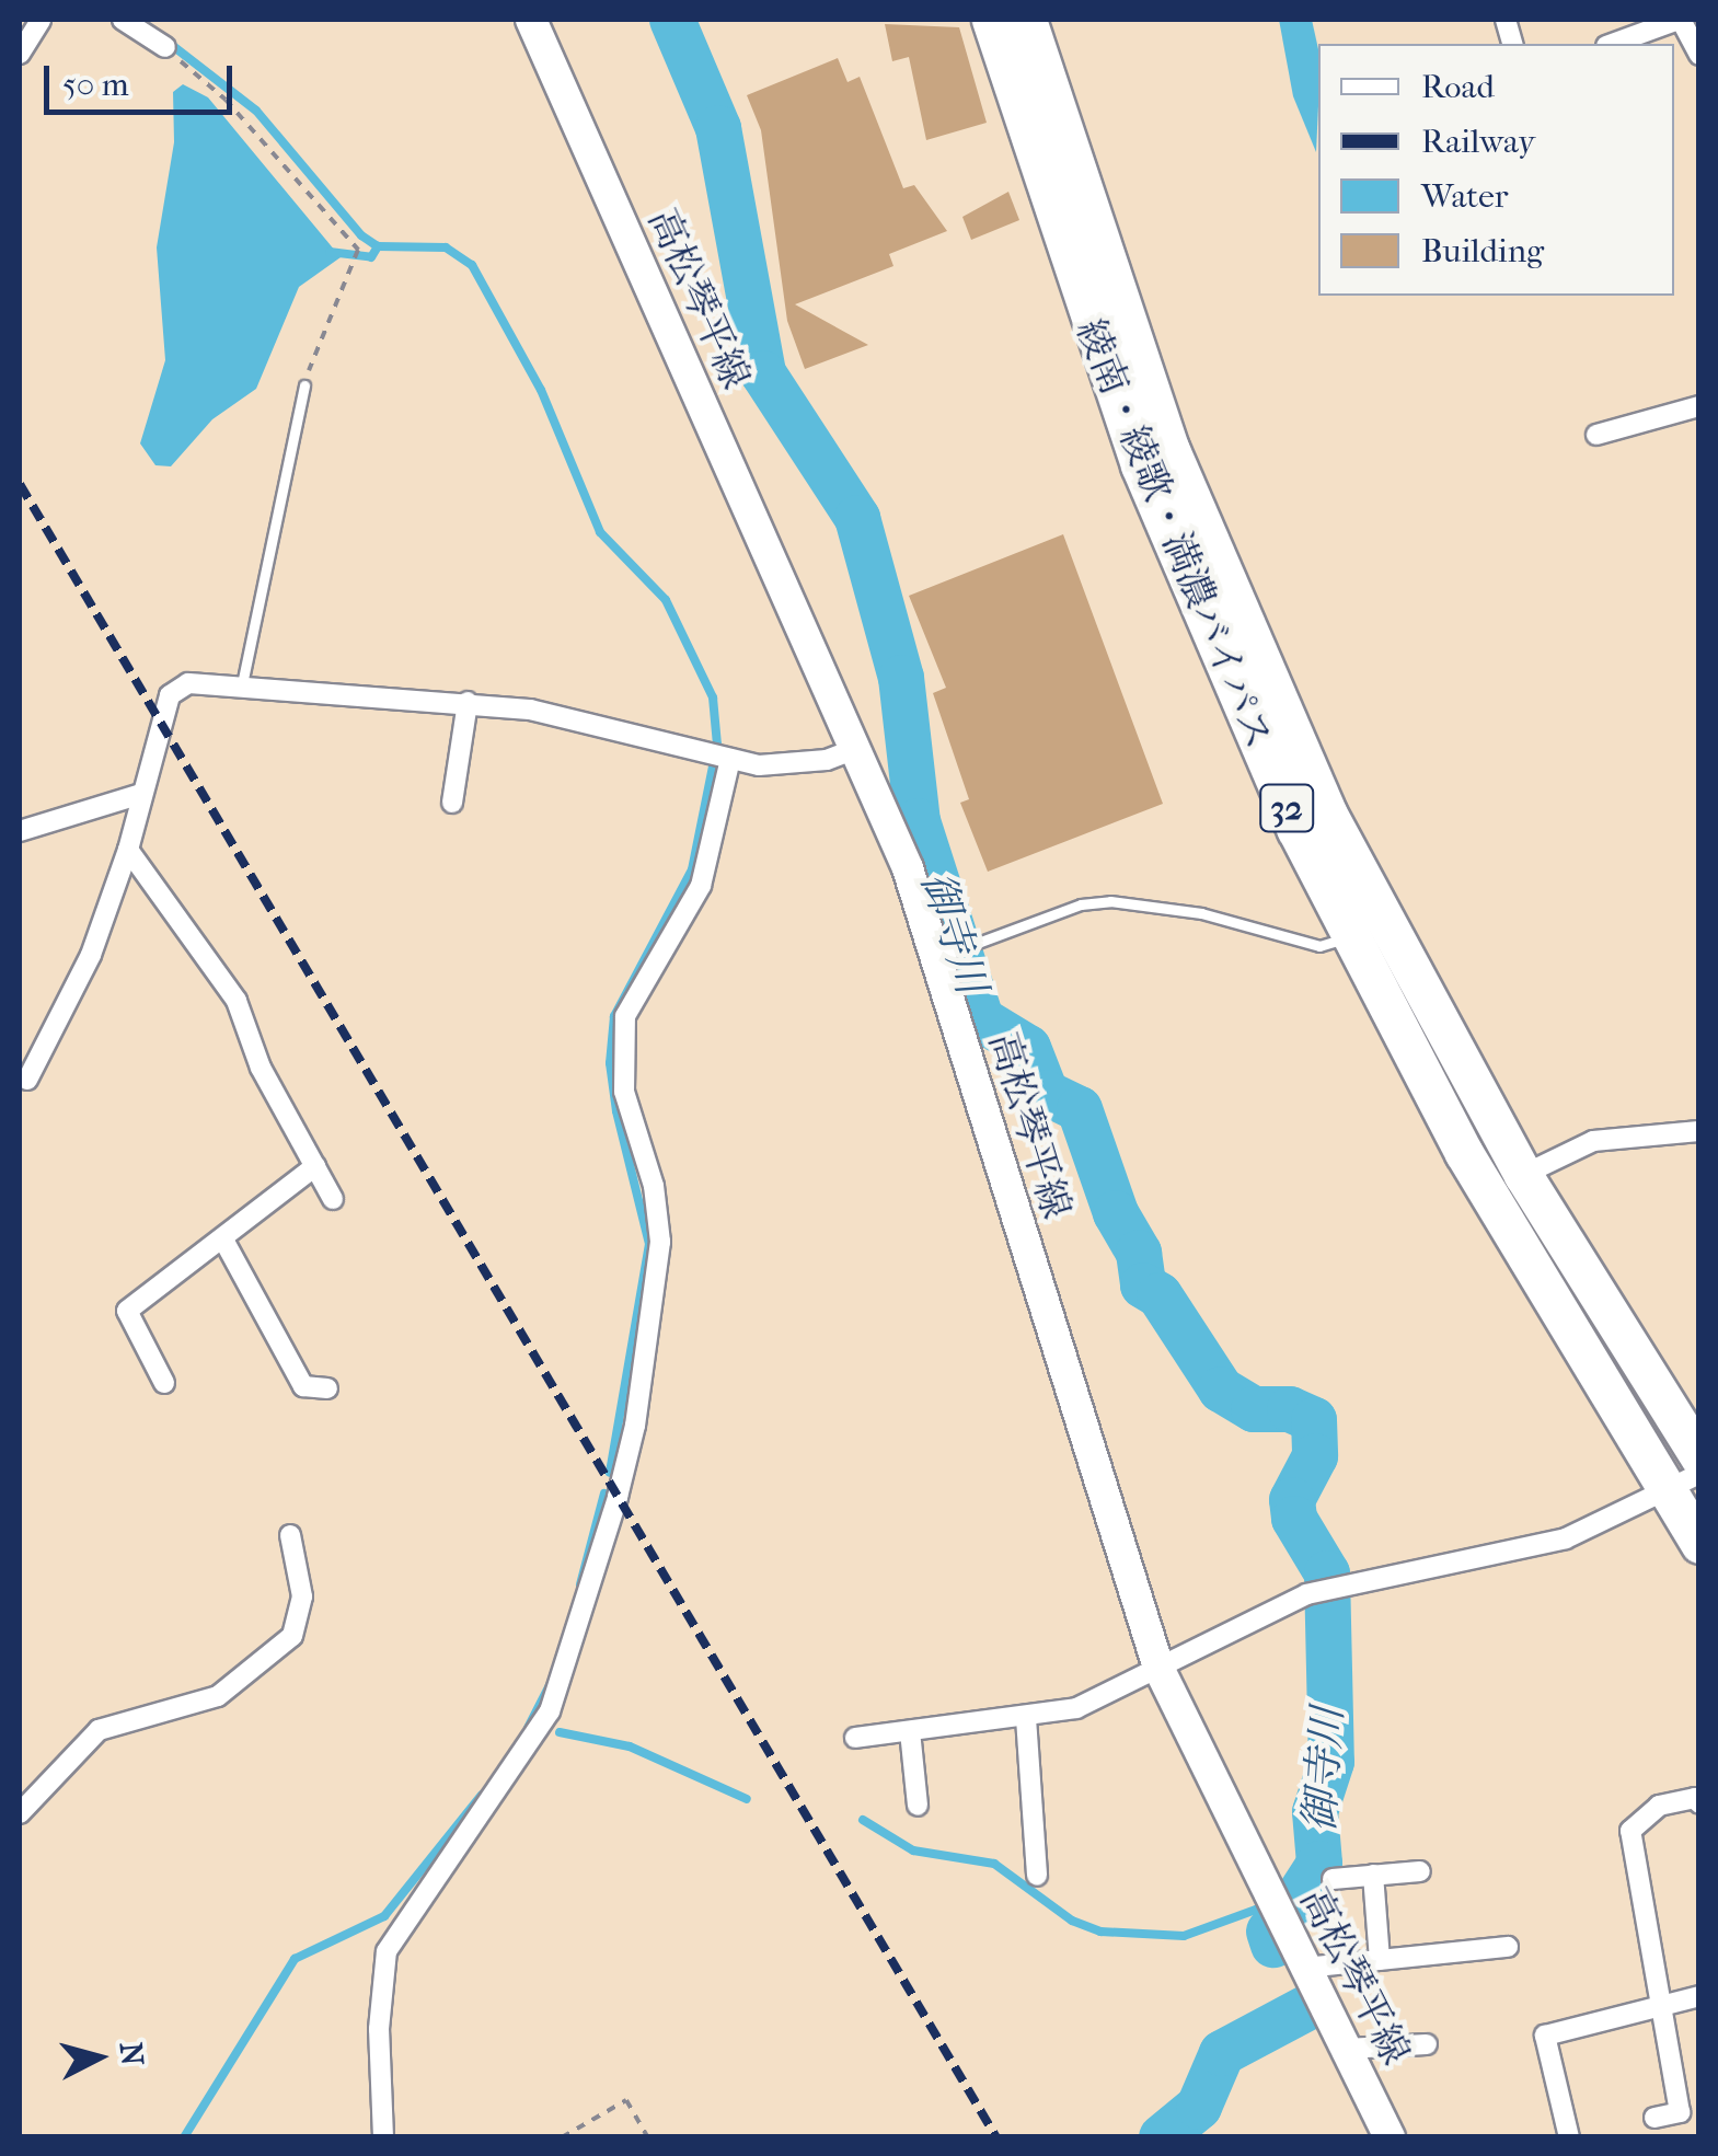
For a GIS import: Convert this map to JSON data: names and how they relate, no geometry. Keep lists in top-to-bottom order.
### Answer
{
  "streets": {
    "highway": ["綾南・綾歌・満濃バイパス", "32"],
    "main road": ["高松琴平線"]
  },
  "water": ["御寺川"],
  "legend": [
    "Road",
    "Railway",
    "Water",
    "Building"
  ],
  "scale_bar": "50 m",
  "north": "right"
}
